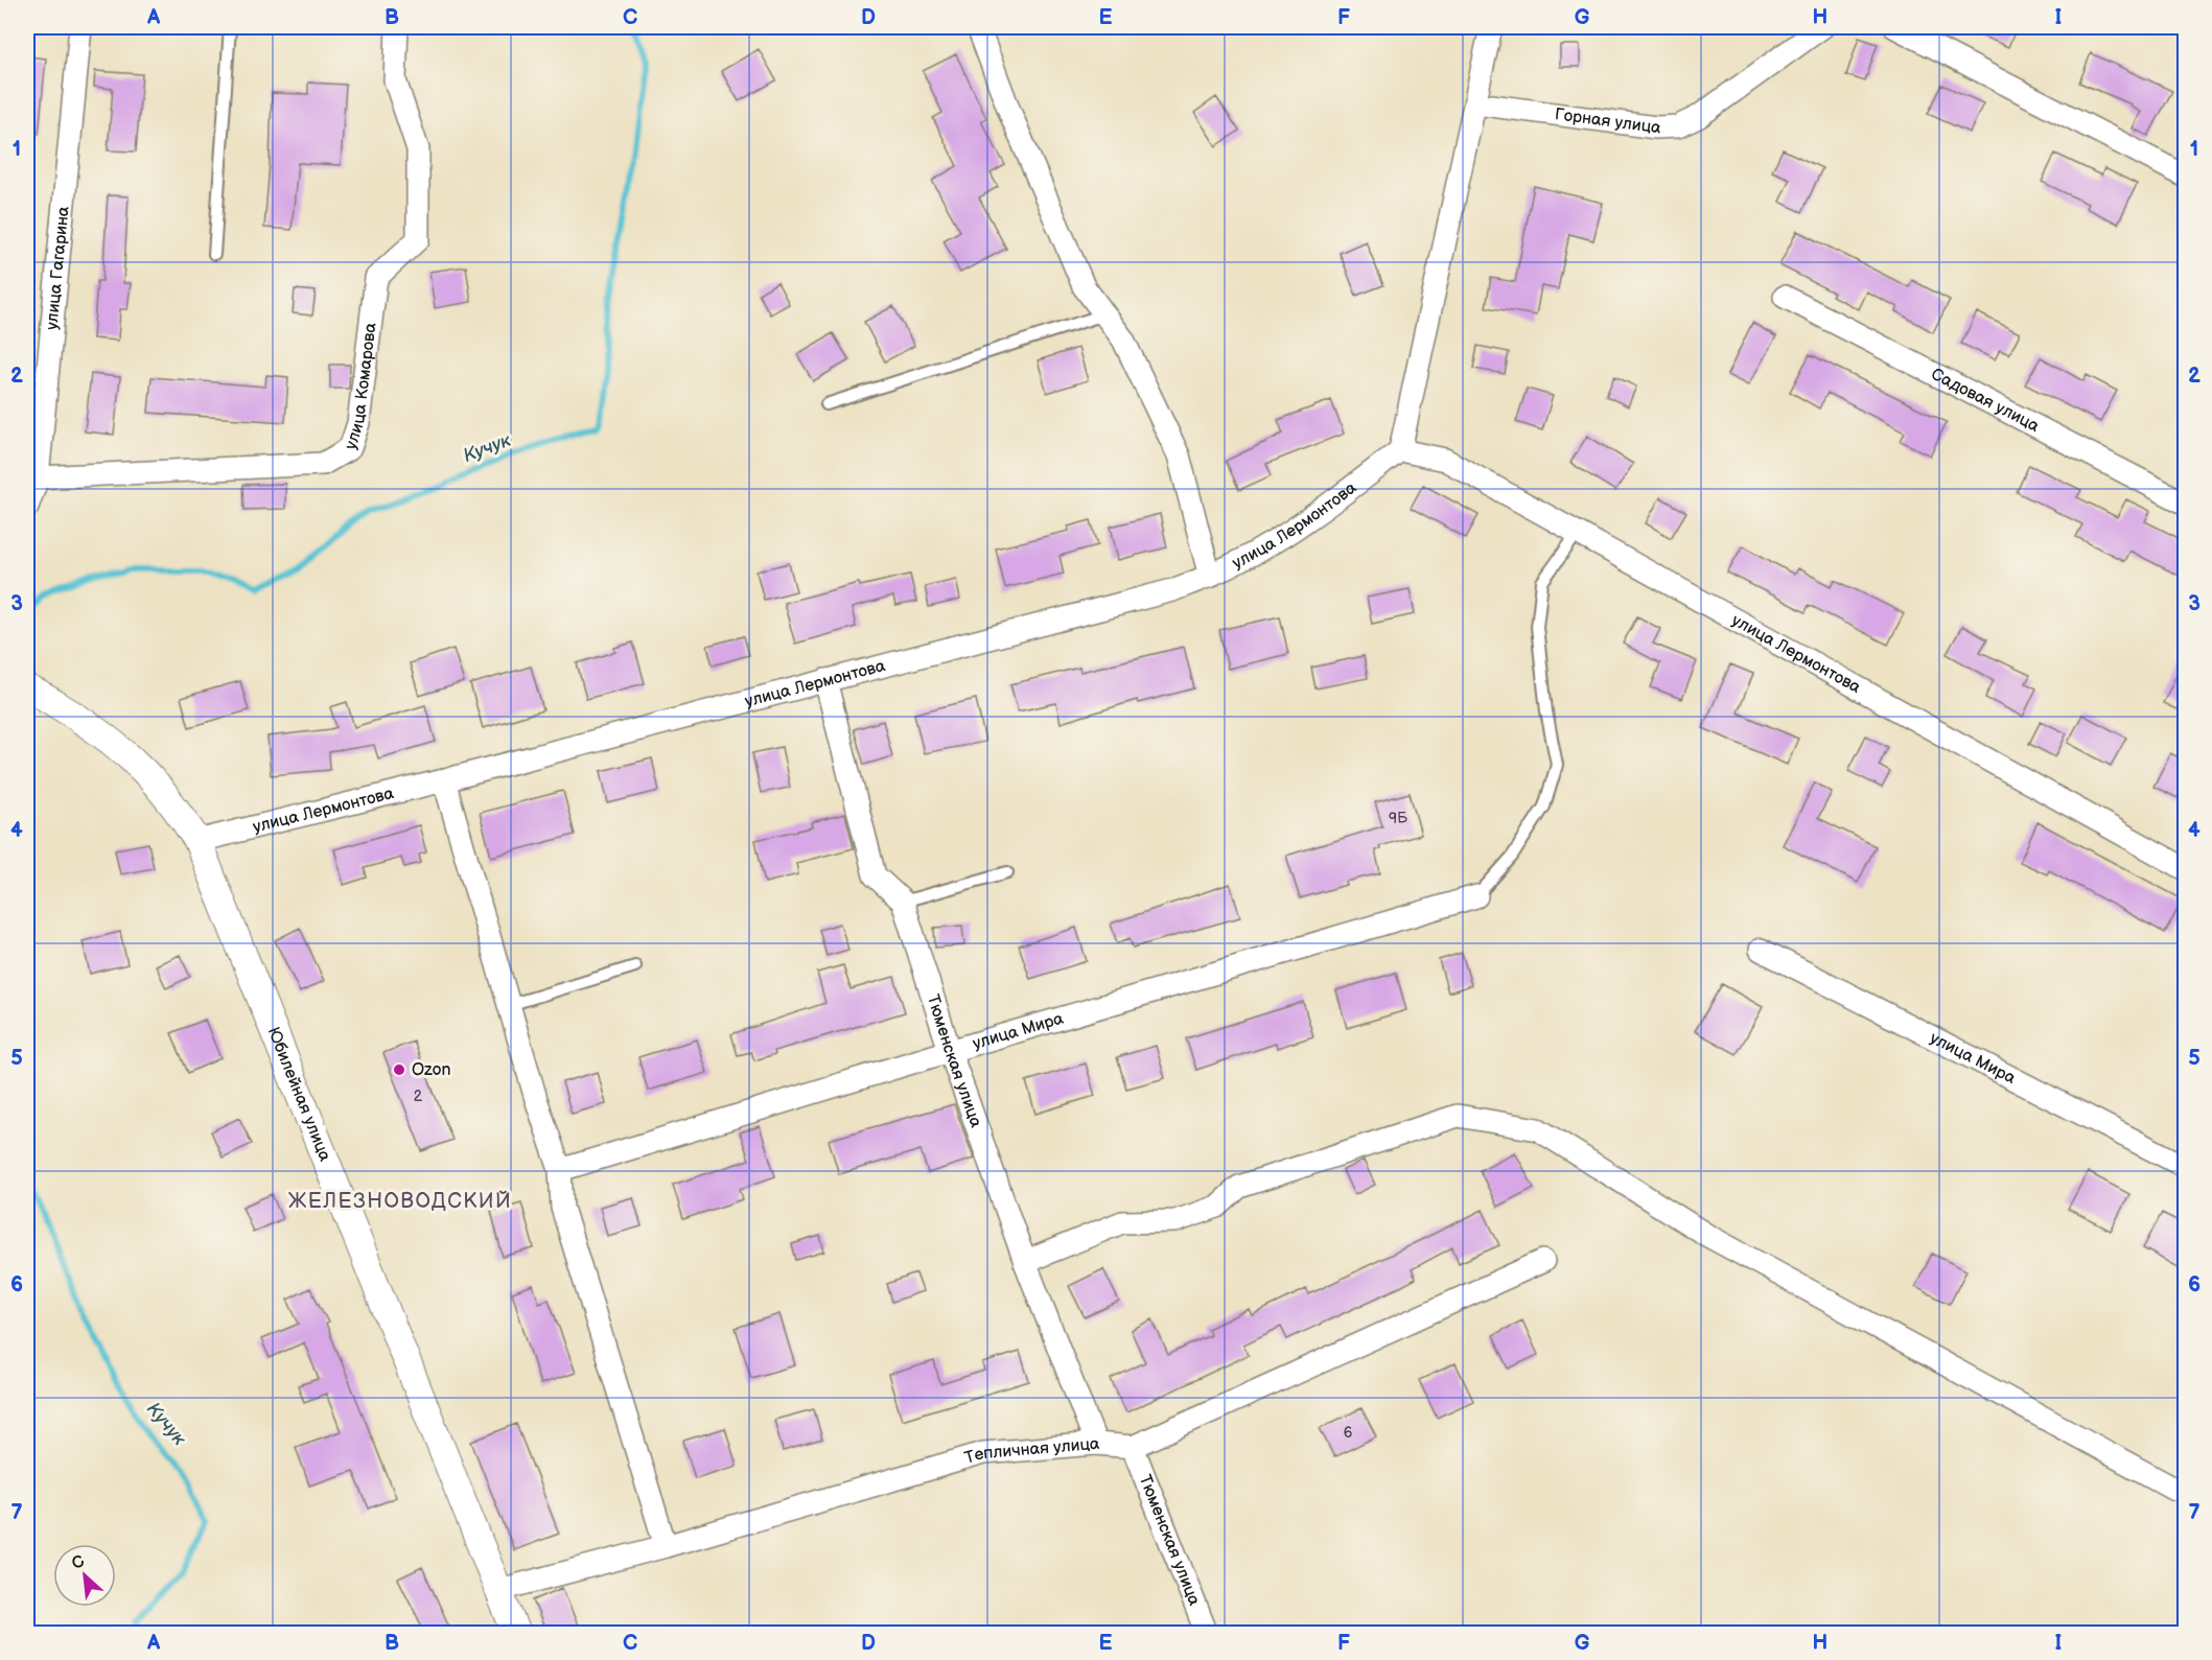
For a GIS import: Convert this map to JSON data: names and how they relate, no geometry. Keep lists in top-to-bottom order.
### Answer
{
  "streets": {
    "street": [
      "Горная улица",
      "улица Гагарина",
      "улица Комарова",
      "Садовая улица",
      "улица Лермонтова",
      "улица Мира",
      "Тюменская улица",
      "Юбилейная улица",
      "Тепличная улица"
    ]
  },
  "crossings": [
    ["улица Гагарина", "улица Комарова"],
    ["улица Лермонтова", "Юбилейная улица"],
    ["улица Мира", "Тюменская улица"],
    ["Тюменская улица", "Тепличная улица"],
    ["Юбилейная улица", "Тепличная улица"]
  ],
  "districts": ["ЖЕЛЕЗНОВОДСКИЙ"],
  "water": ["Кучук"],
  "places": ["Ozon"],
  "house_numbers": ["9Б", "2", "6"],
  "north": "top left",
  "grid": {
    "columns": [
      "A",
      "B",
      "C",
      "D",
      "E",
      "F",
      "G",
      "H",
      "I"
    ],
    "rows": [
      "1",
      "2",
      "3",
      "4",
      "5",
      "6",
      "7"
    ]
  }
}
